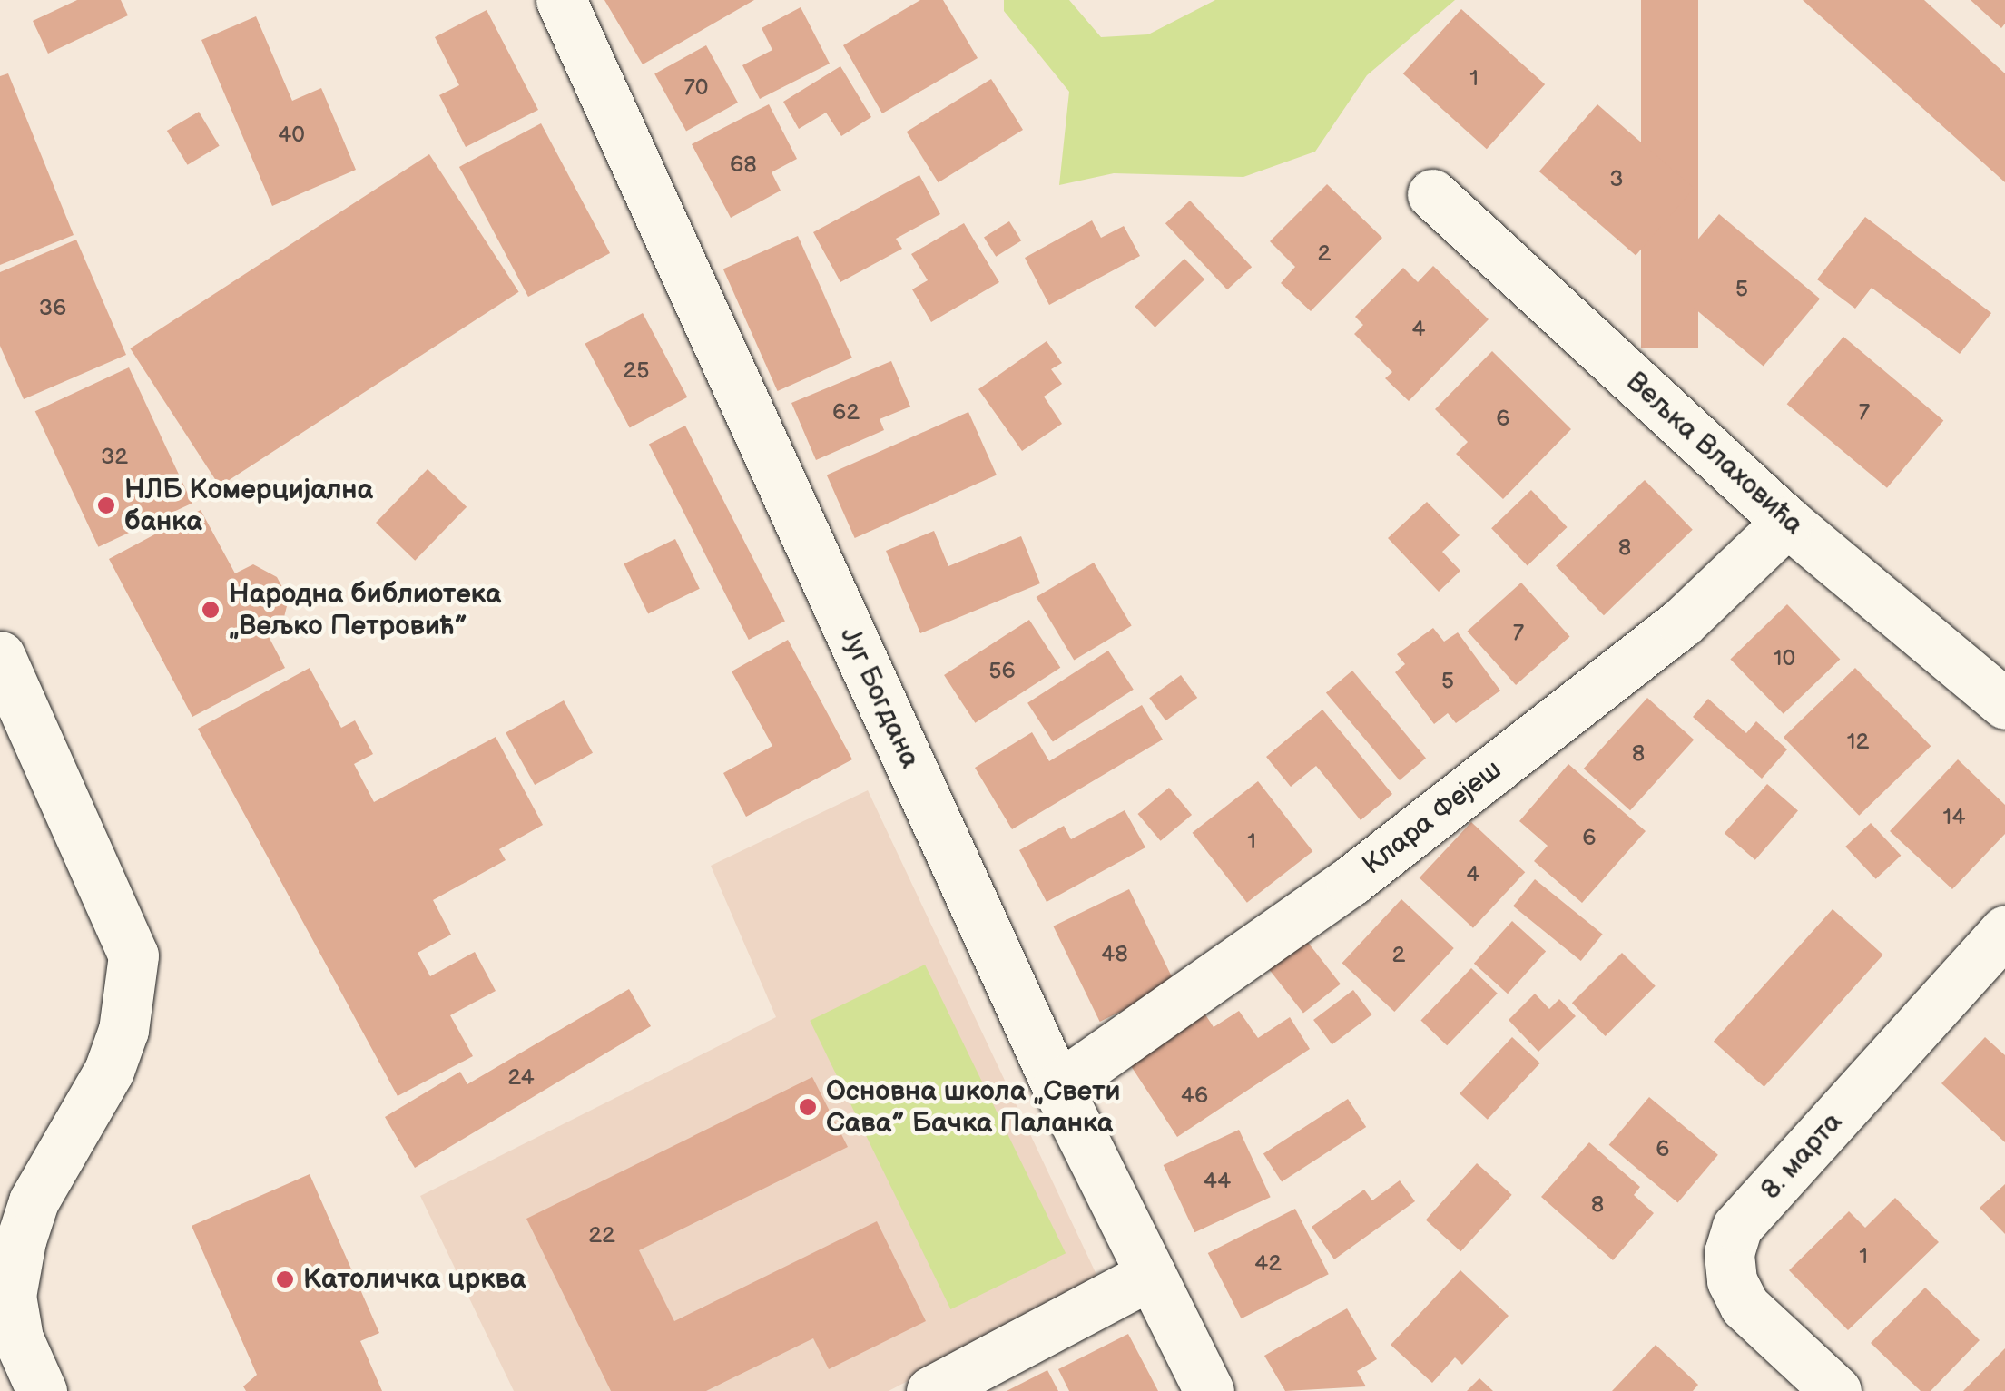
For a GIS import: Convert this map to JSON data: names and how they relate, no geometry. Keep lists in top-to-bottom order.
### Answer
{
  "streets": {
    "street": [
      "Вељка Влаховића",
      "Југ Богдана",
      "Клара Фејеш",
      "8. марта"
    ]
  },
  "crossings": [
    ["Вељка Влаховића", "Клара Фејеш"],
    ["Југ Богдана", "Клара Фејеш"]
  ],
  "places": [
    "НЛБ Комерцијална банка",
    "Народна библиотека „Вељко Петровић”",
    "Основна школа „Свети Сава” Бачка Паланка",
    "Католичка црква"
  ],
  "house_numbers": [
    "1",
    "70",
    "40",
    "68",
    "3",
    "2",
    "5",
    "36",
    "4",
    "25",
    "62",
    "7",
    "6",
    "32",
    "8",
    "7",
    "10",
    "56",
    "5",
    "12",
    "8",
    "14",
    "6",
    "1",
    "4",
    "48",
    "2",
    "24",
    "46",
    "6",
    "44",
    "8",
    "22",
    "1",
    "42"
  ]
}
